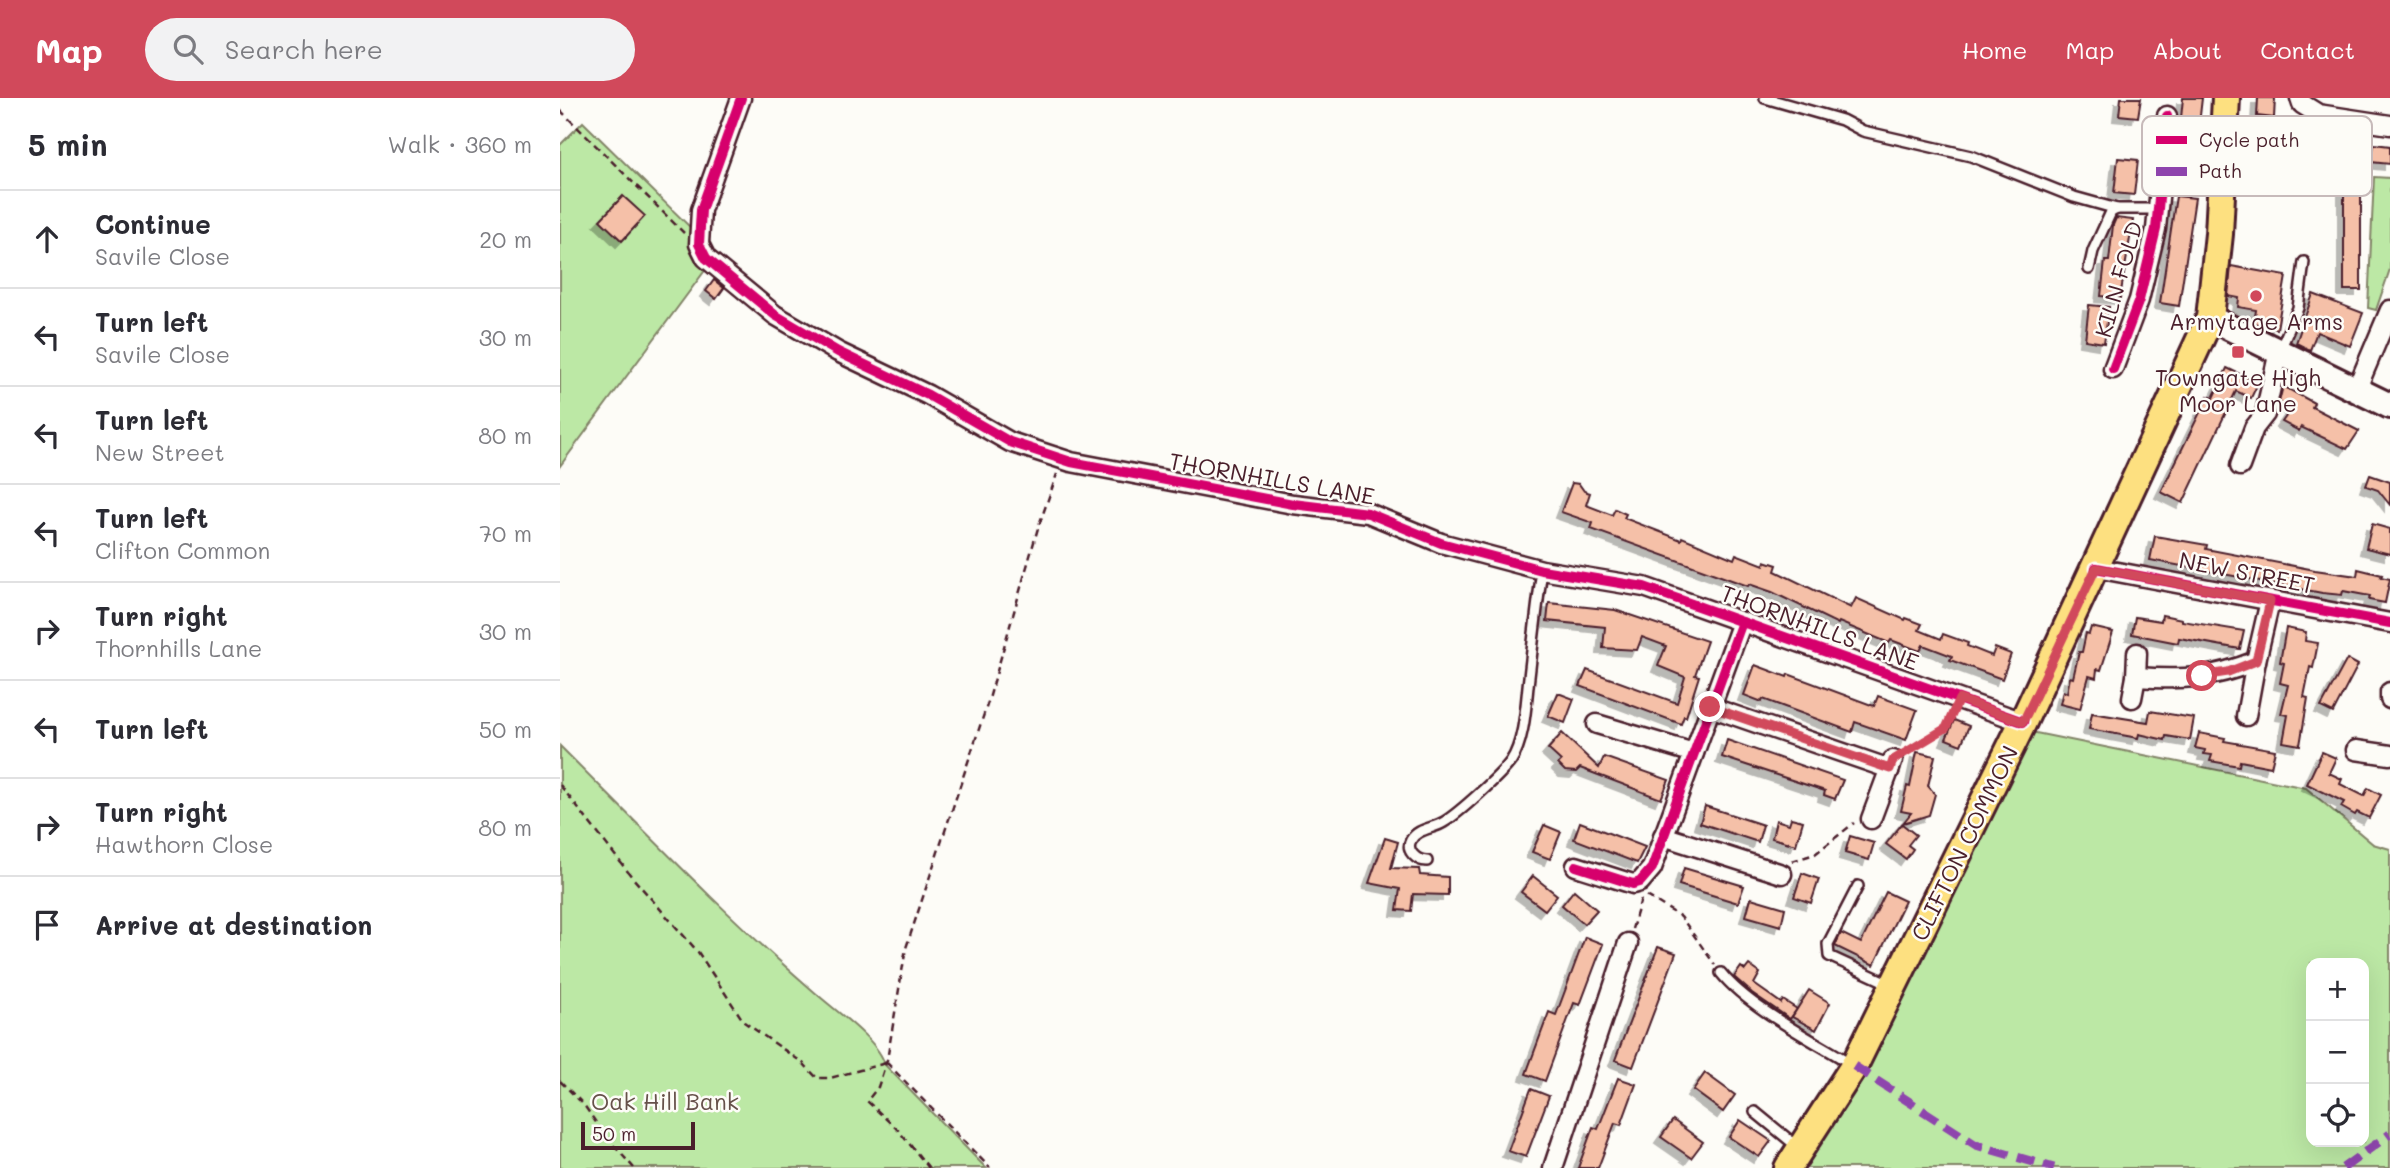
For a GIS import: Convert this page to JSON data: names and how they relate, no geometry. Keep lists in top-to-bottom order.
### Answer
{
  "streets": {
    "main road": ["CLIFTON COMMON"],
    "street": ["KILN FOLD", "THORNHILLS LANE", "NEW STREET"]
  },
  "crossings": [
    ["THORNHILLS LANE", "CLIFTON COMMON"],
    ["NEW STREET", "CLIFTON COMMON"]
  ],
  "parks": ["Oak Hill Bank"],
  "places": {
    "other": ["Armytage Arms"],
    "transit": ["Towngate High Moor Lane"]
  },
  "legend": ["Cycle path", "Path"],
  "scale_bar": "50 m",
  "page": {
    "header": "Map",
    "search": "Search here",
    "nav": [
      "Home",
      "Map",
      "About",
      "Contact"
    ],
    "heading": ["5 min", "Walk · 360 m"],
    "list": [
      ["Continue", "Savile Close", "20 m"],
      ["Turn left", "Savile Close", "30 m"],
      ["Turn left", "New Street", "80 m"],
      ["Turn left", "Clifton Common", "70 m"],
      ["Turn right", "Thornhills Lane", "30 m"],
      ["Turn left", "50 m"],
      ["Turn right", "Hawthorn Close", "80 m"],
      "Arrive at destination"
    ],
    "map_buttons": ["+", "−"],
    "scale": "50 m"
  }
}
